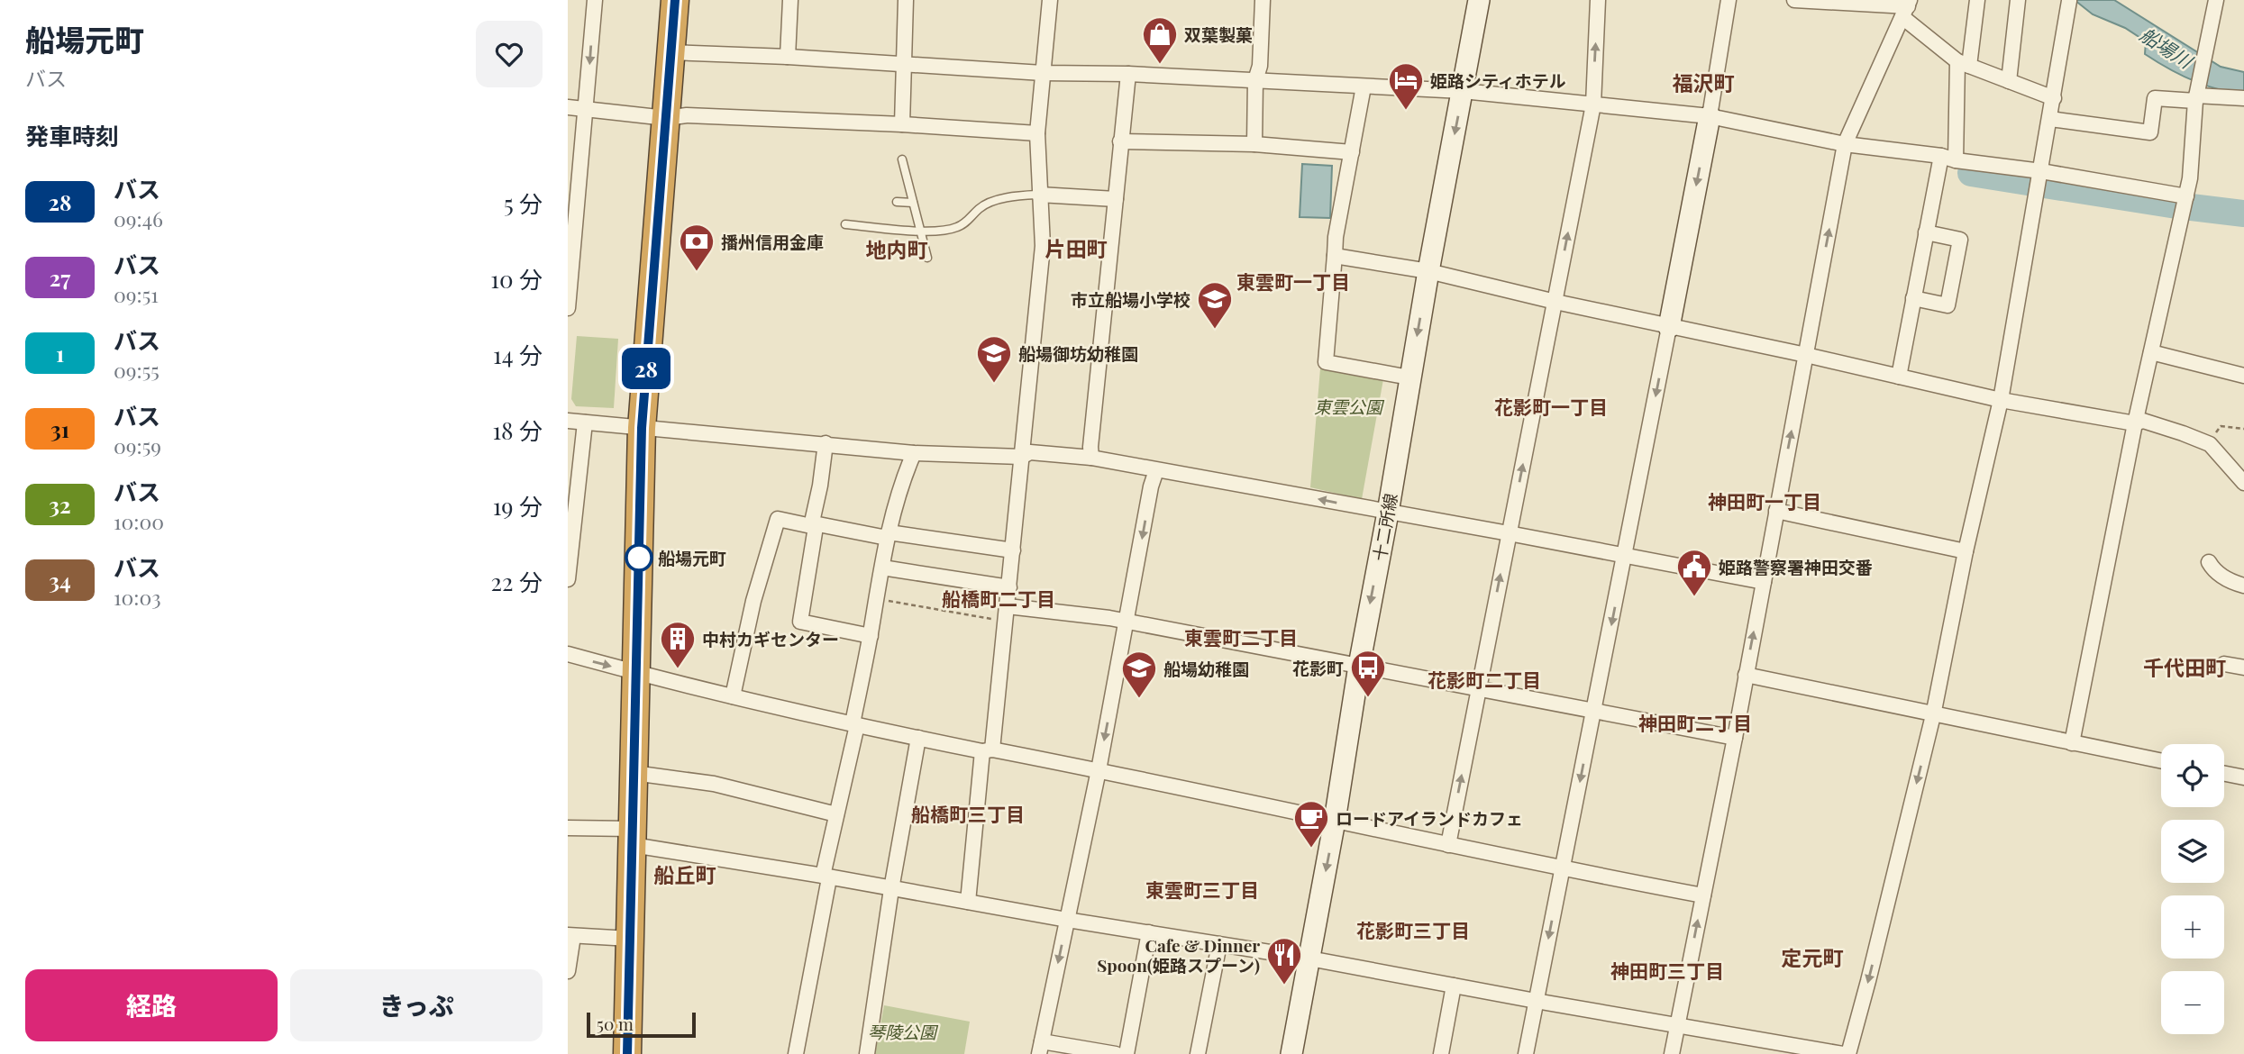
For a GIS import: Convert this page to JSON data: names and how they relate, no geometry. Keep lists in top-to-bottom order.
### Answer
{
  "streets": {
    "street": ["十二所線"]
  },
  "districts": [
    "福沢町",
    "片田町",
    "地内町",
    "東雲町一丁目",
    "花影町一丁目",
    "神田町一丁目",
    "船橋町二丁目",
    "東雲町二丁目",
    "千代田町",
    "花影町二丁目",
    "神田町二丁目",
    "船橋町三丁目",
    "船丘町",
    "東雲町三丁目",
    "花影町三丁目",
    "定元町",
    "神田町三丁目"
  ],
  "water": ["船場川"],
  "parks": ["東雲公園", "琴陵公園"],
  "places": {
    "shop": ["双葉製菓"],
    "hotel": ["姫路シティホテル"],
    "bank": ["播州信用金庫"],
    "school or university": ["市立船場小学校", "船場御坊幼稚園", "船場幼稚園"],
    "other": ["船場元町"],
    "public building": ["姫路警察署神田交番"],
    "building": ["中村カギセンター"],
    "bus stop": ["花影町"],
    "cafe": ["ロードアイランドカフェ"],
    "restaurant": ["Cafe & Dinner Spoon(姫路スプーン)"]
  },
  "lines": ["bus line 28"],
  "scale_bar": "50 m",
  "page": {
    "heading": [
      ["船場元町", "バス"],
      "発車時刻"
    ],
    "on_map": "28",
    "list": [
      {
        "mark": "28",
        "name": "バス",
        "note": "09:46",
        "value": "5 分"
      },
      {
        "mark": "27",
        "name": "バス",
        "note": "09:51",
        "value": "10 分"
      },
      {
        "mark": "1",
        "name": "バス",
        "note": "09:55",
        "value": "14 分"
      },
      {
        "mark": "31",
        "name": "バス",
        "note": "09:59",
        "value": "18 分"
      },
      {
        "mark": "32",
        "name": "バス",
        "note": "10:00",
        "value": "19 分"
      },
      {
        "mark": "34",
        "name": "バス",
        "note": "10:03",
        "value": "22 分"
      }
    ],
    "map_buttons": ["+", "−"],
    "buttons": ["経路", "きっぷ"],
    "scale": "50 m"
  }
}
